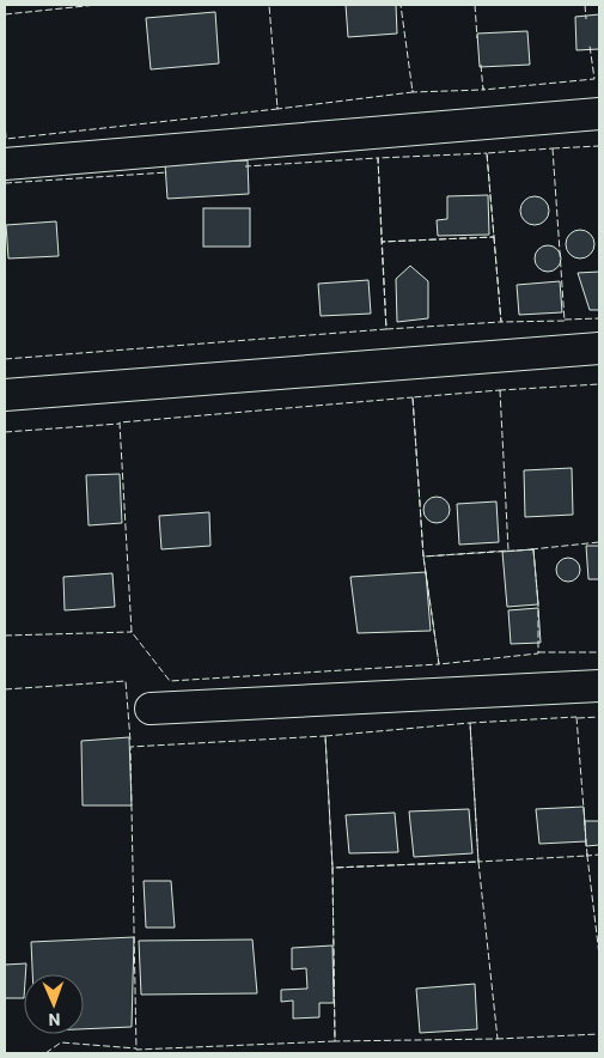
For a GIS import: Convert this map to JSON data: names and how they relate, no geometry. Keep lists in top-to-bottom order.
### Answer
{
  "north": "bottom"
}
